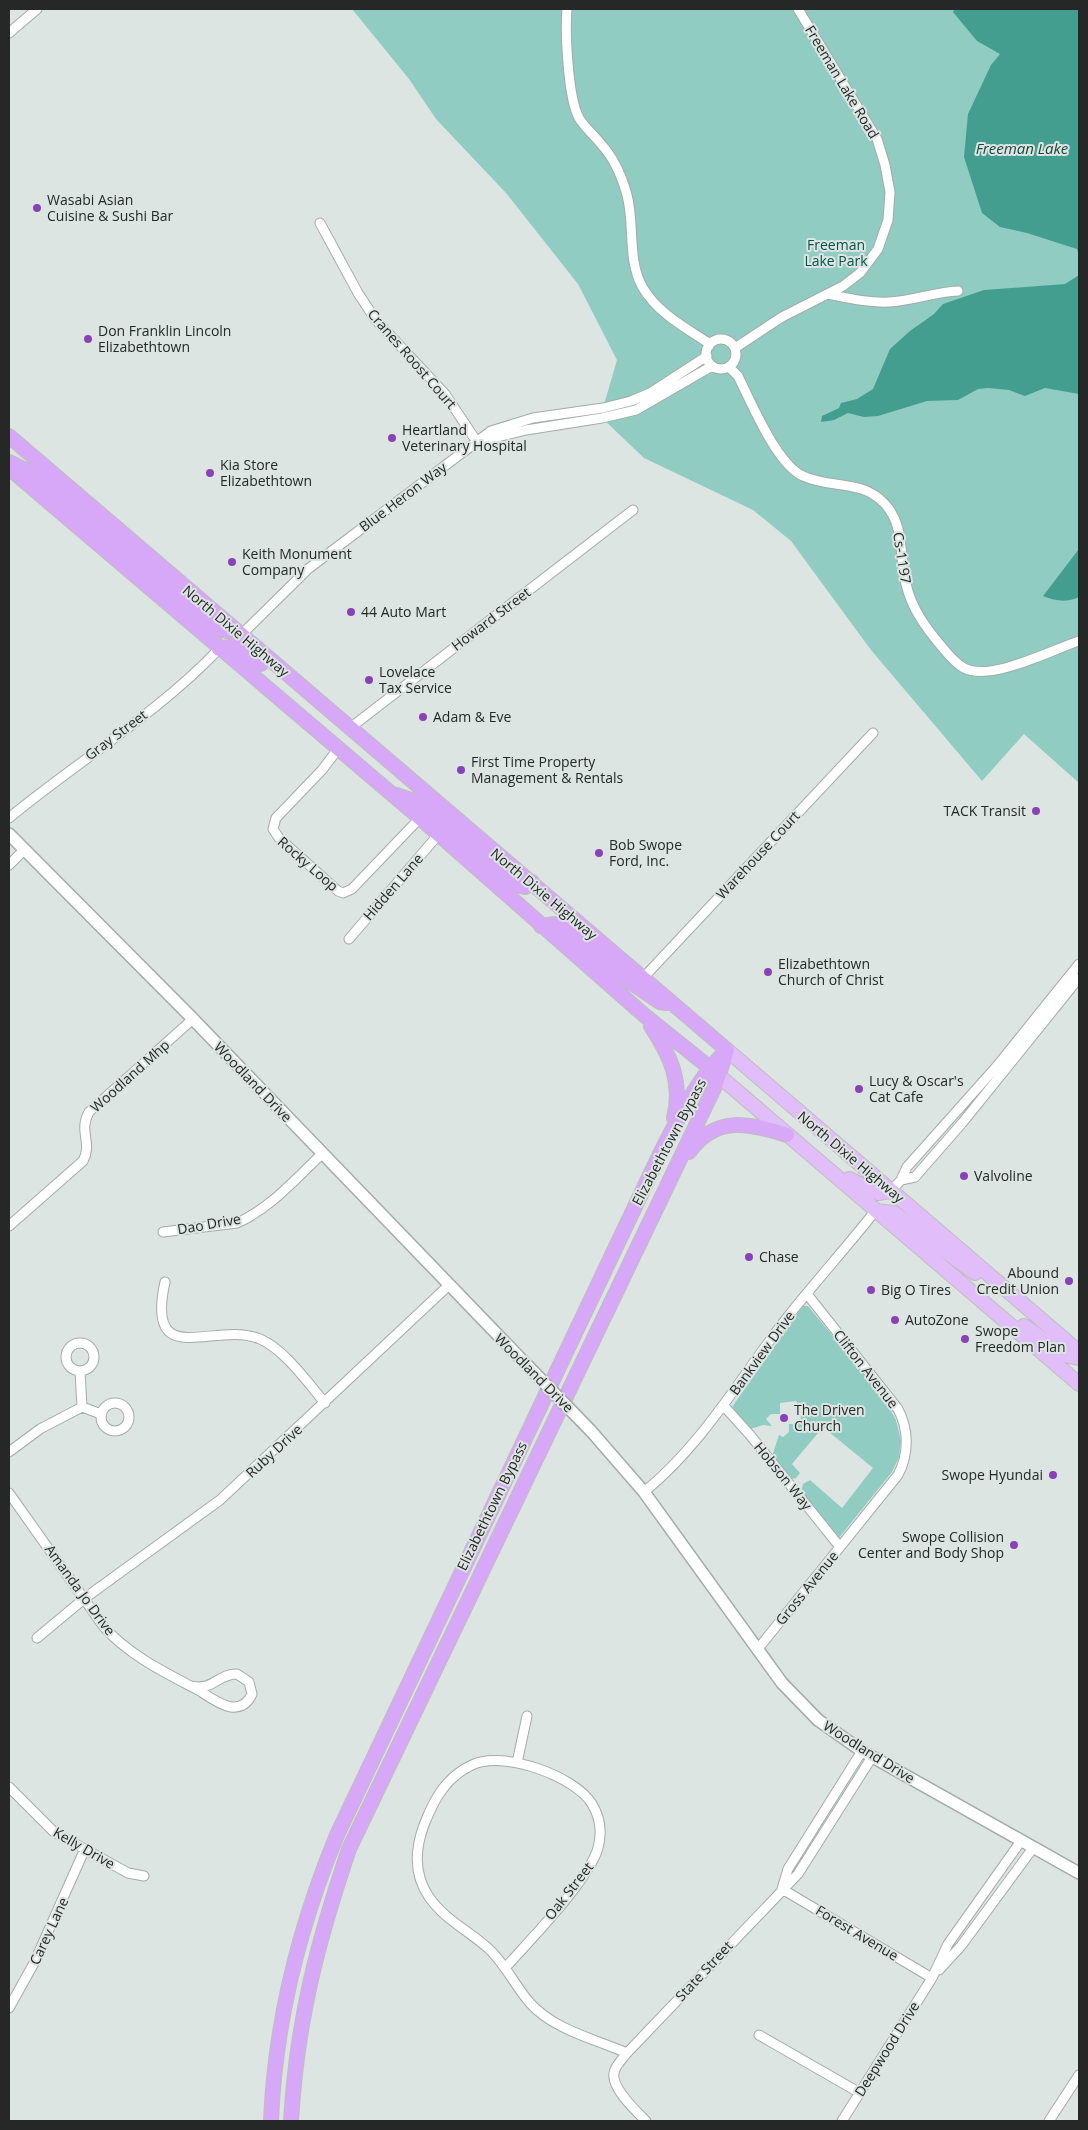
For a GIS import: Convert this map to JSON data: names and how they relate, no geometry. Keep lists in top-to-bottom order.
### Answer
{
  "streets": {
    "highway": ["North Dixie Highway", "Elizabethtown Bypass"],
    "street": [
      "Freeman Lake Road",
      "Cranes Roost Court",
      "Blue Heron Way",
      "Cs-1197",
      "Howard Street",
      "Gray Street",
      "Warehouse Court",
      "Rocky Loop",
      "Hidden Lane",
      "Woodland Mhp",
      "Woodland Drive",
      "Dao Drive",
      "Bankview Drive",
      "Clifton Avenue",
      "Ruby Drive",
      "Hobson Way",
      "Gross Avenue",
      "Amanda Jo Drive",
      "Kelly Drive",
      "Oak Street",
      "Carey Lane",
      "Forest Avenue",
      "State Street",
      "Deepwood Drive"
    ]
  },
  "crossings": [
    ["Freeman Lake Road", "Blue Heron Way"],
    ["Freeman Lake Road", "Cs-1197"],
    ["Cranes Roost Court", "Blue Heron Way"],
    ["Blue Heron Way", "Cs-1197"],
    ["Blue Heron Way", "North Dixie Highway"],
    ["Howard Street", "North Dixie Highway"],
    ["North Dixie Highway", "Gray Street"],
    ["North Dixie Highway", "Warehouse Court"],
    ["North Dixie Highway", "Rocky Loop"],
    ["North Dixie Highway", "Hidden Lane"],
    ["North Dixie Highway", "Elizabethtown Bypass"],
    ["North Dixie Highway", "Bankview Drive"],
    ["Woodland Mhp", "Woodland Drive"],
    ["Woodland Drive", "Dao Drive"],
    ["Woodland Drive", "Bankview Drive"],
    ["Woodland Drive", "Ruby Drive"],
    ["Woodland Drive", "Gross Avenue"],
    ["Woodland Drive", "State Street"],
    ["Woodland Drive", "Deepwood Drive"],
    ["Bankview Drive", "Clifton Avenue"],
    ["Bankview Drive", "Hobson Way"],
    ["Clifton Avenue", "Gross Avenue"],
    ["Ruby Drive", "Amanda Jo Drive"],
    ["Hobson Way", "Gross Avenue"],
    ["Kelly Drive", "Carey Lane"],
    ["Oak Street", "State Street"],
    ["Forest Avenue", "State Street"],
    ["Forest Avenue", "Deepwood Drive"]
  ],
  "water": ["Freeman Lake"],
  "parks": ["Freeman Lake Park"],
  "places": [
    "Wasabi Asian Cuisine & Sushi Bar",
    "Don Franklin Lincoln Elizabethtown",
    "Heartland Veterinary Hospital",
    "Kia Store Elizabethtown",
    "Keith Monument Company",
    "44 Auto Mart",
    "Lovelace Tax Service",
    "Adam & Eve",
    "First Time Property Management & Rentals",
    "TACK Transit",
    "Bob Swope Ford, Inc.",
    "Elizabethtown Church of Christ",
    "Lucy & Oscar's Cat Cafe",
    "Valvoline",
    "Chase",
    "Abound Credit Union",
    "Big O Tires",
    "AutoZone",
    "Swope Freedom Plan",
    "The Driven Church",
    "Swope Hyundai",
    "Swope Collision Center and Body Shop"
  ]
}
